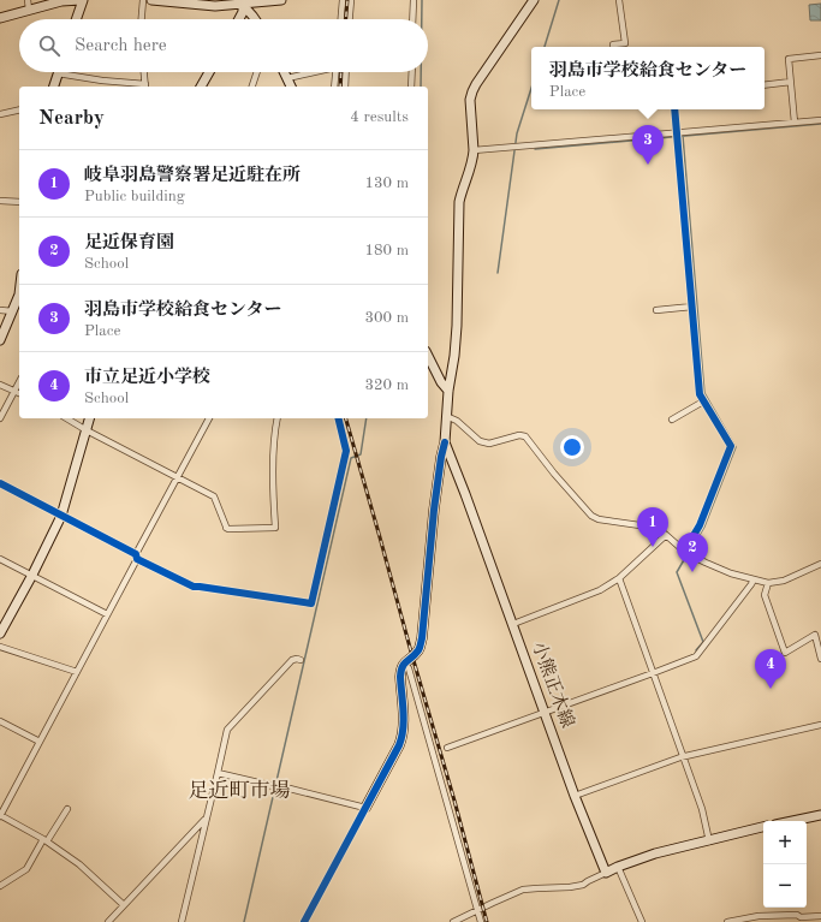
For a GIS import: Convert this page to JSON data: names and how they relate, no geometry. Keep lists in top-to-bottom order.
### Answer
{
  "streets": {
    "street": ["小熊正木線"]
  },
  "districts": ["足近町市場"],
  "page": {
    "search": "Search here",
    "popup": ["羽島市学校給食センター", "Place"],
    "heading": ["Nearby", "4 results"],
    "pins": [
      "3",
      "1",
      "2",
      "4"
    ],
    "list": [
      {
        "mark": "1",
        "name": "岐阜羽島警察署足近駐在所",
        "note": "Public building",
        "value": "130 m"
      },
      {
        "mark": "2",
        "name": "足近保育園",
        "note": "School",
        "value": "180 m"
      },
      {
        "mark": "3",
        "name": "羽島市学校給食センター",
        "note": "Place",
        "value": "300 m"
      },
      {
        "mark": "4",
        "name": "市立足近小学校",
        "note": "School",
        "value": "320 m"
      }
    ],
    "map_buttons": ["+", "−"]
  }
}
